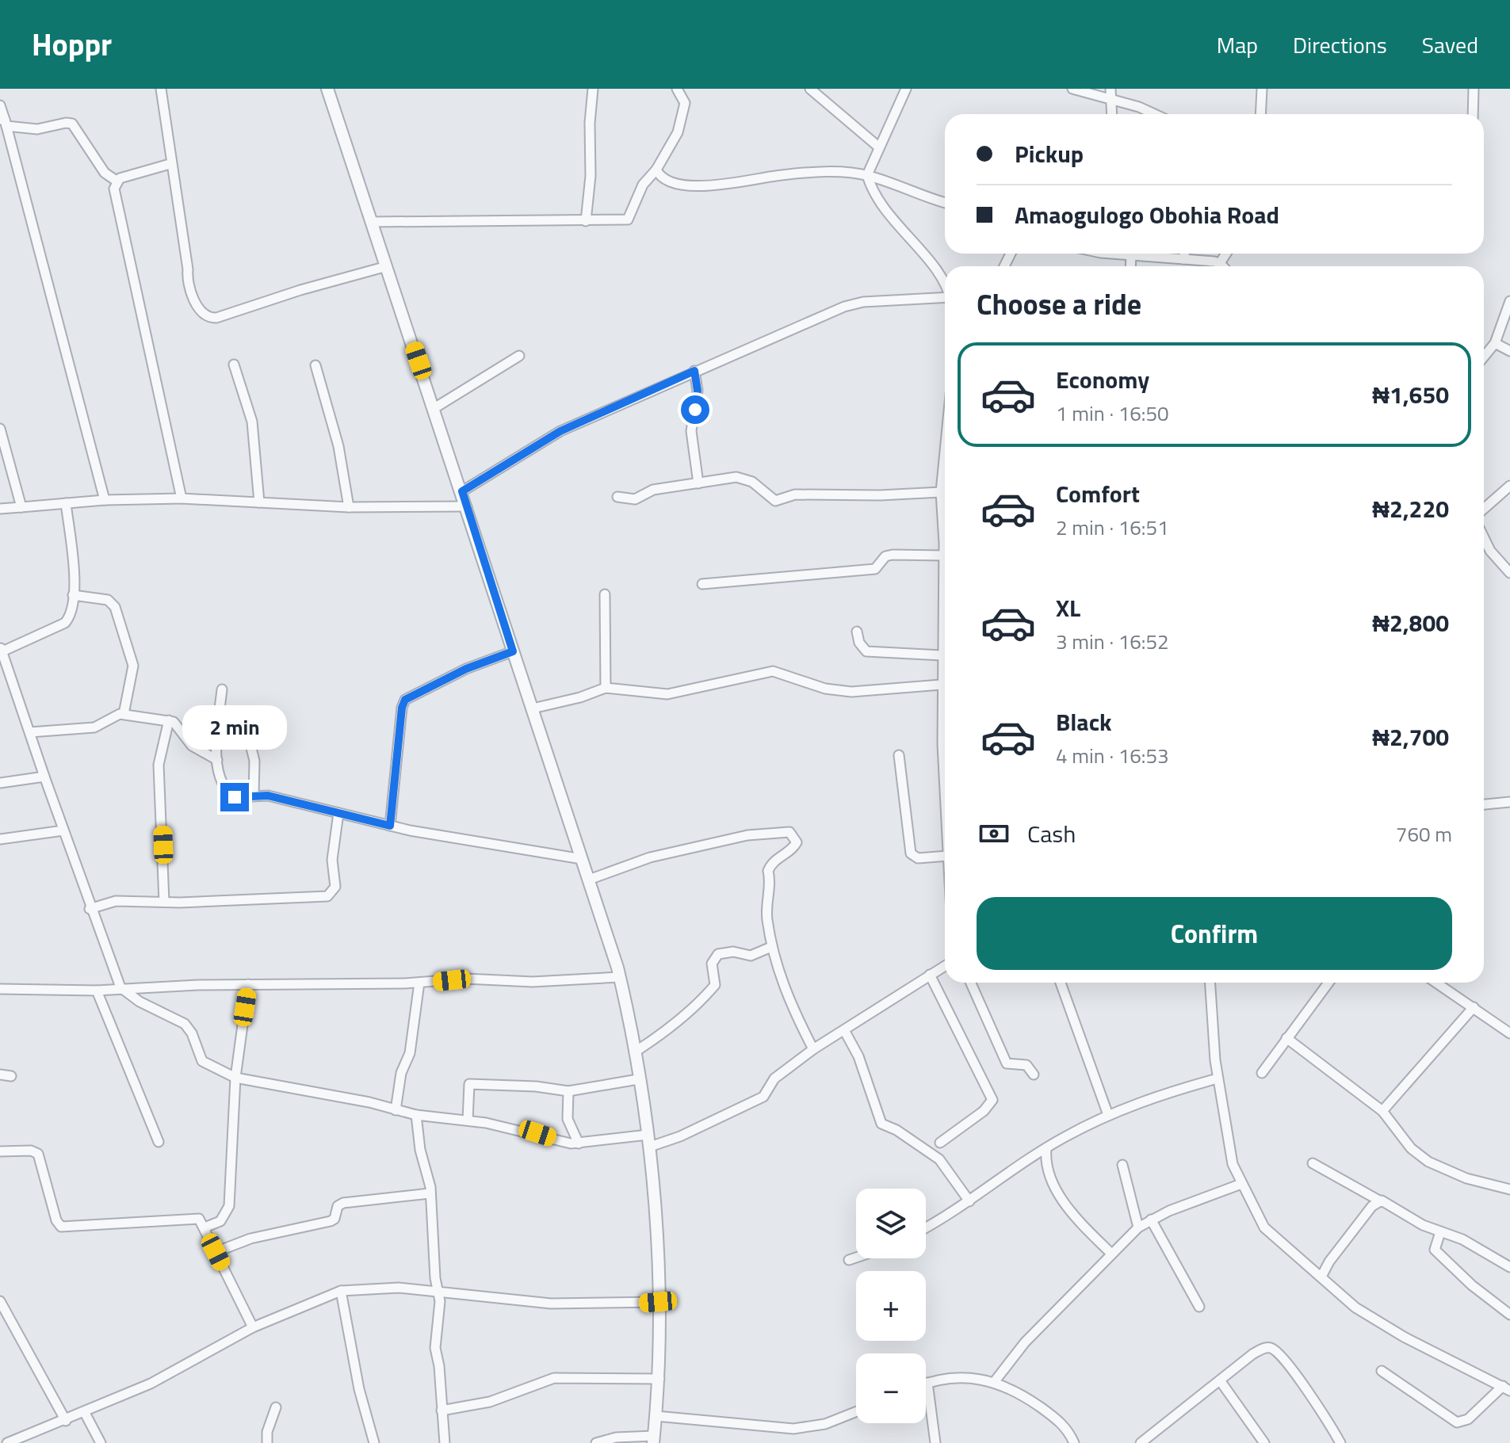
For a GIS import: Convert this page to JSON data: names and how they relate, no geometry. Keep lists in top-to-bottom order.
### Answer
{
  "page": {
    "header": "Hoppr",
    "nav": ["Map", "Directions", "Saved"],
    "banner": ["Pickup", "Amaogulogo Obohia Road"],
    "heading": "Choose a ride",
    "list": [
      {
        "name": "Economy",
        "note": "1 min · 16:50",
        "value": "₦1,650"
      },
      {
        "name": "Comfort",
        "note": "2 min · 16:51",
        "value": "₦2,220"
      },
      {
        "name": "XL",
        "note": "3 min · 16:52",
        "value": "₦2,800"
      },
      {
        "name": "Black",
        "note": "4 min · 16:53",
        "value": "₦2,700"
      }
    ],
    "bubble": "2 min",
    "pay": ["Cash", "760 m"],
    "buttons": "Confirm",
    "map_buttons": ["+", "−"]
  }
}
